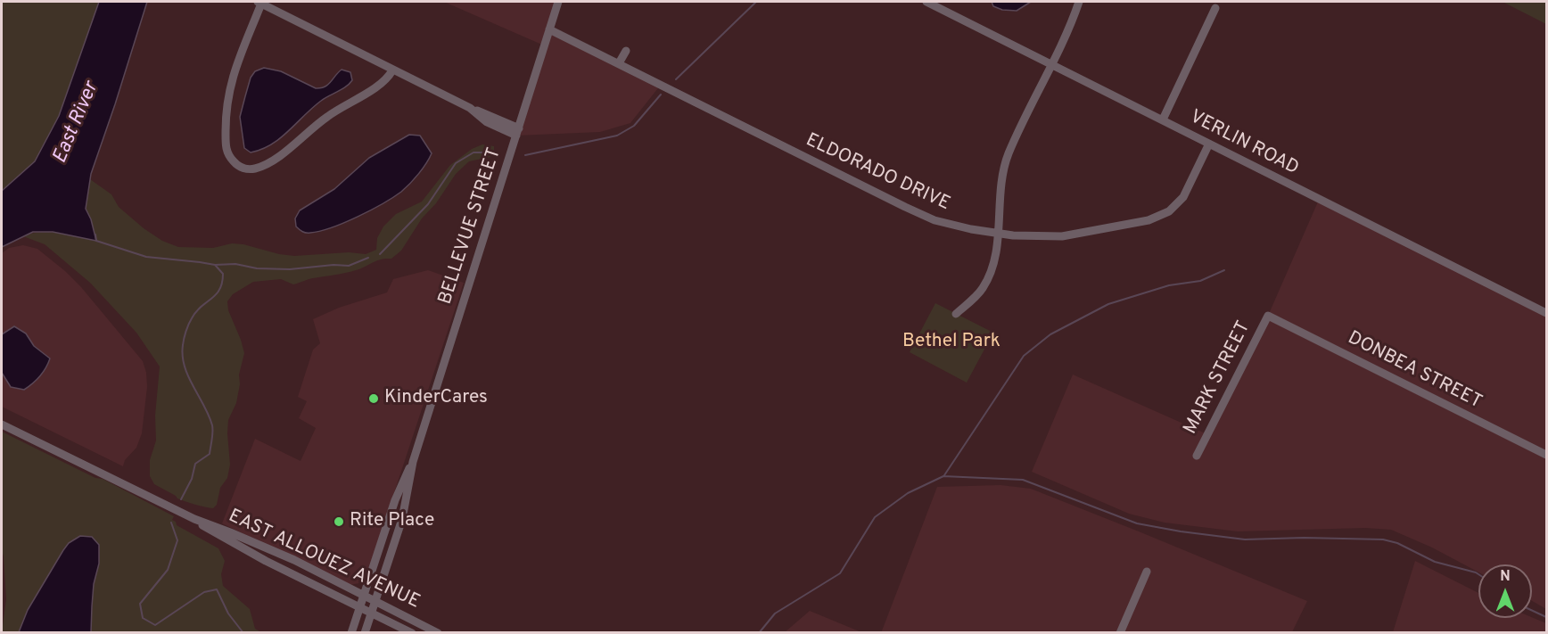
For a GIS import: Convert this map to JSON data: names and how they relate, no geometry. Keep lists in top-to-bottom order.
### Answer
{
  "streets": {
    "street": [
      "VERLIN ROAD",
      "ELDORADO DRIVE",
      "BELLEVUE STREET",
      "DONBEA STREET",
      "MARK STREET",
      "EAST ALLOUEZ AVENUE"
    ]
  },
  "crossings": [
    ["VERLIN ROAD", "ELDORADO DRIVE"],
    ["ELDORADO DRIVE", "BELLEVUE STREET"],
    ["BELLEVUE STREET", "EAST ALLOUEZ AVENUE"],
    ["DONBEA STREET", "MARK STREET"]
  ],
  "water": ["East River"],
  "parks": ["Bethel Park"],
  "places": ["KinderCares", "Rite Place"],
  "north": "top"
}
